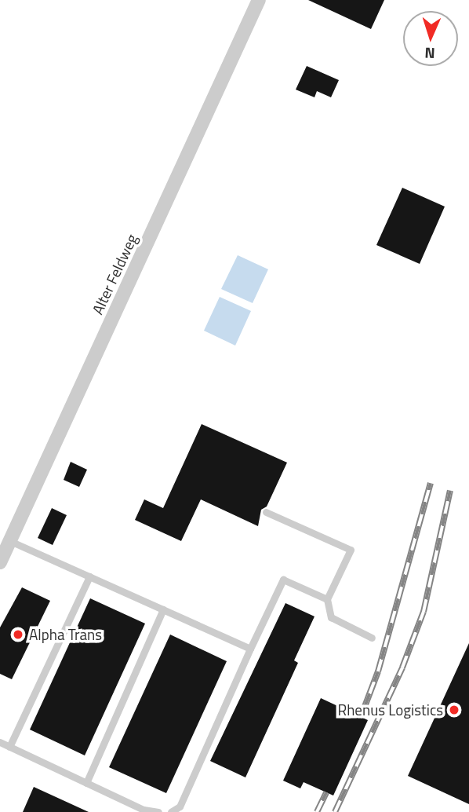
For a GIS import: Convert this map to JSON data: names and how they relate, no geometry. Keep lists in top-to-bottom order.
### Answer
{
  "streets": {
    "street": ["Alter Feldweg"]
  },
  "places": ["Alpha Trans", "Rhenus Logistics"],
  "north": "bottom"
}
